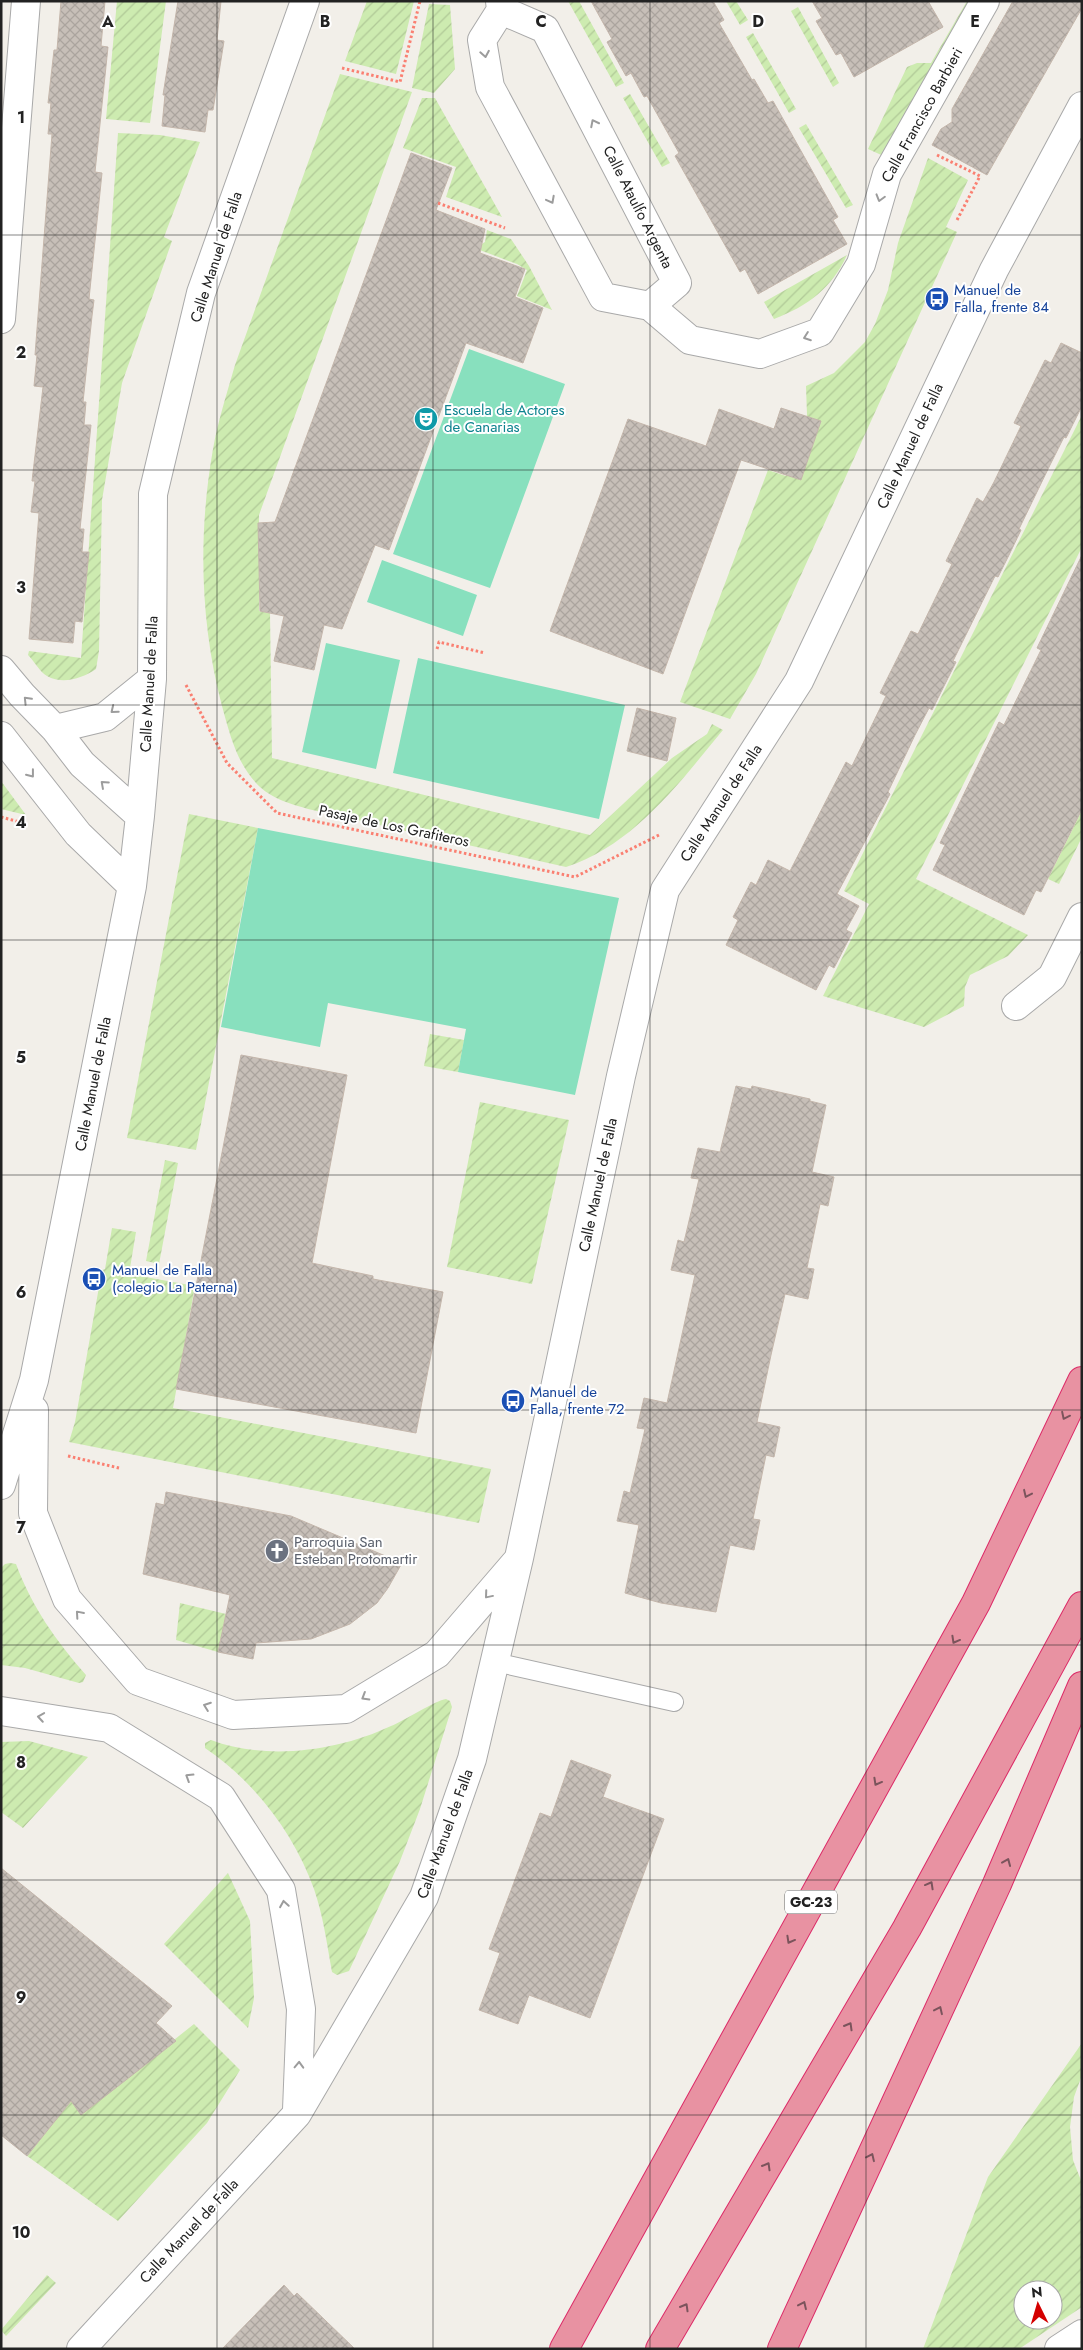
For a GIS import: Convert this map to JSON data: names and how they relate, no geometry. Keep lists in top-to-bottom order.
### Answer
{
  "streets": {
    "highway": ["GC-23"],
    "street": ["Calle Francisco Barbieri", "Calle Ataulfo Argenta", "Calle Manuel de Falla"],
    "path": ["Pasaje de Los Grafiteros"]
  },
  "crossings": [
    ["Calle Francisco Barbieri", "Calle Ataulfo Argenta"]
  ],
  "one_way": ["Calle Francisco Barbieri"],
  "places": {
    "bus stop": ["Manuel de Falla, frente 84", "Manuel de Falla (colegio La Paterna)", "Manuel de Falla, frente 72"],
    "theatre": ["Escuela de Actores de Canarias"],
    "church": ["Parroquia San Esteban Protomartir"]
  },
  "north": "top",
  "grid": {
    "columns": [
      "A",
      "B",
      "C",
      "D",
      "E"
    ],
    "rows": [
      "1",
      "2",
      "3",
      "4",
      "5",
      "6",
      "7",
      "8",
      "9",
      "10"
    ]
  }
}
